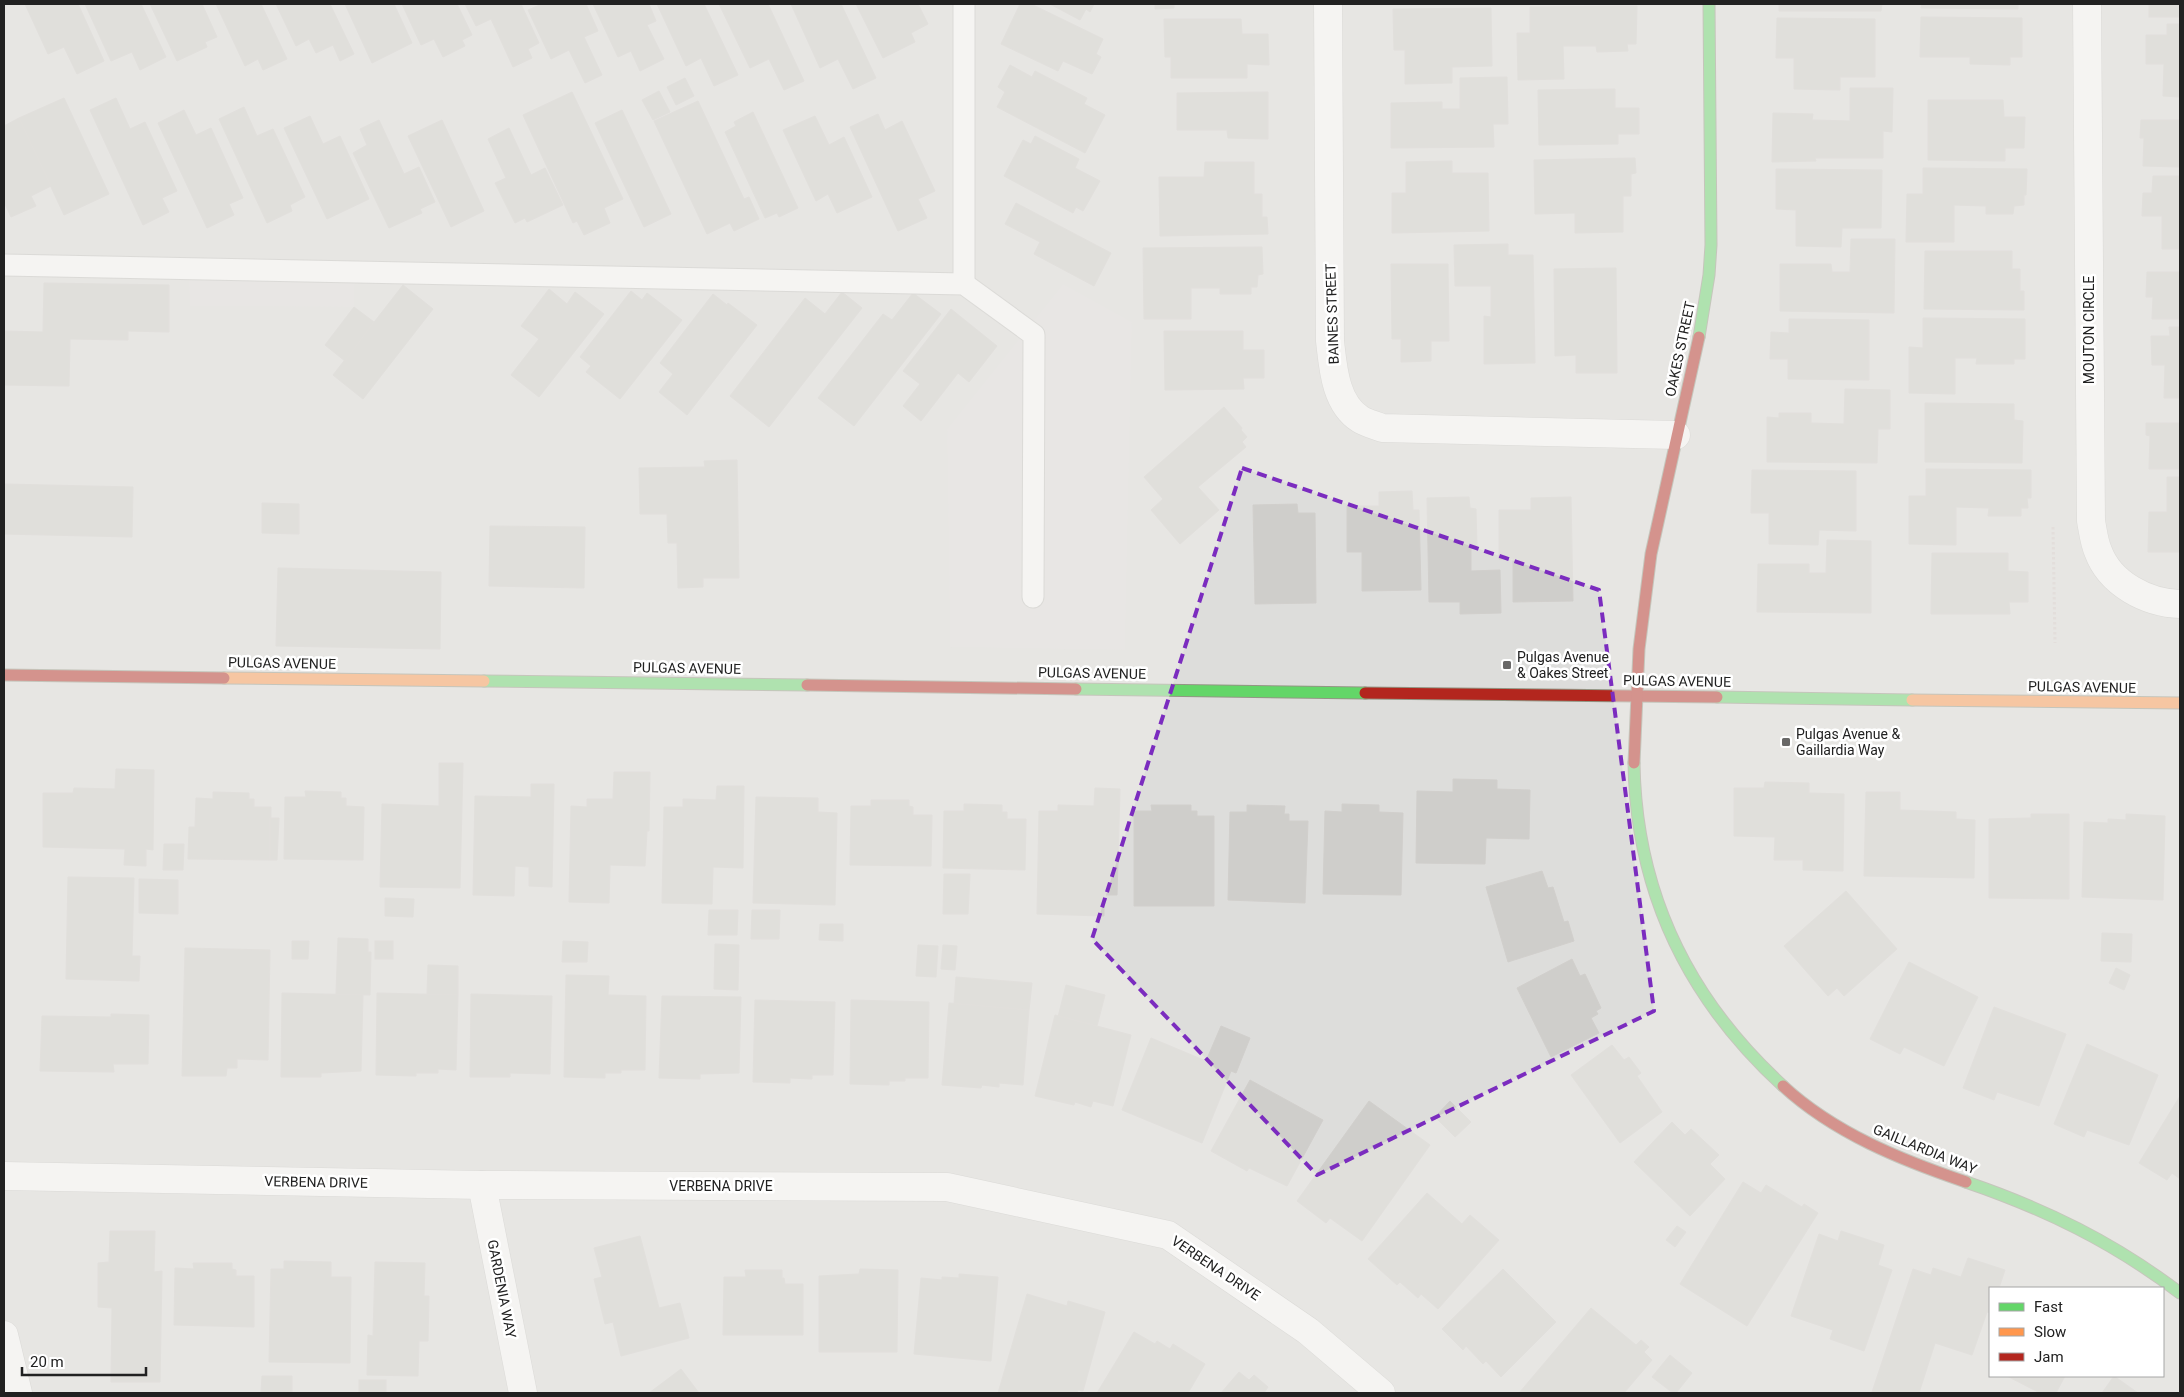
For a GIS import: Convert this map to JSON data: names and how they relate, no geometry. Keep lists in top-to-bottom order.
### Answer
{
  "streets": {
    "street": [
      "BAINES STREET",
      "MOUTON CIRCLE",
      "OAKES STREET",
      "PULGAS AVENUE",
      "GAILLARDIA WAY",
      "VERBENA DRIVE",
      "GARDENIA WAY"
    ]
  },
  "crossings": [
    ["BAINES STREET", "OAKES STREET"],
    ["OAKES STREET", "PULGAS AVENUE"],
    ["OAKES STREET", "GAILLARDIA WAY"],
    ["PULGAS AVENUE", "GAILLARDIA WAY"],
    ["VERBENA DRIVE", "GARDENIA WAY"]
  ],
  "places": {
    "transit": ["Pulgas Avenue & Oakes Street", "Pulgas Avenue & Gaillardia Way"]
  },
  "legend": ["Fast", "Slow", "Jam"],
  "scale_bar": "20 m"
}
